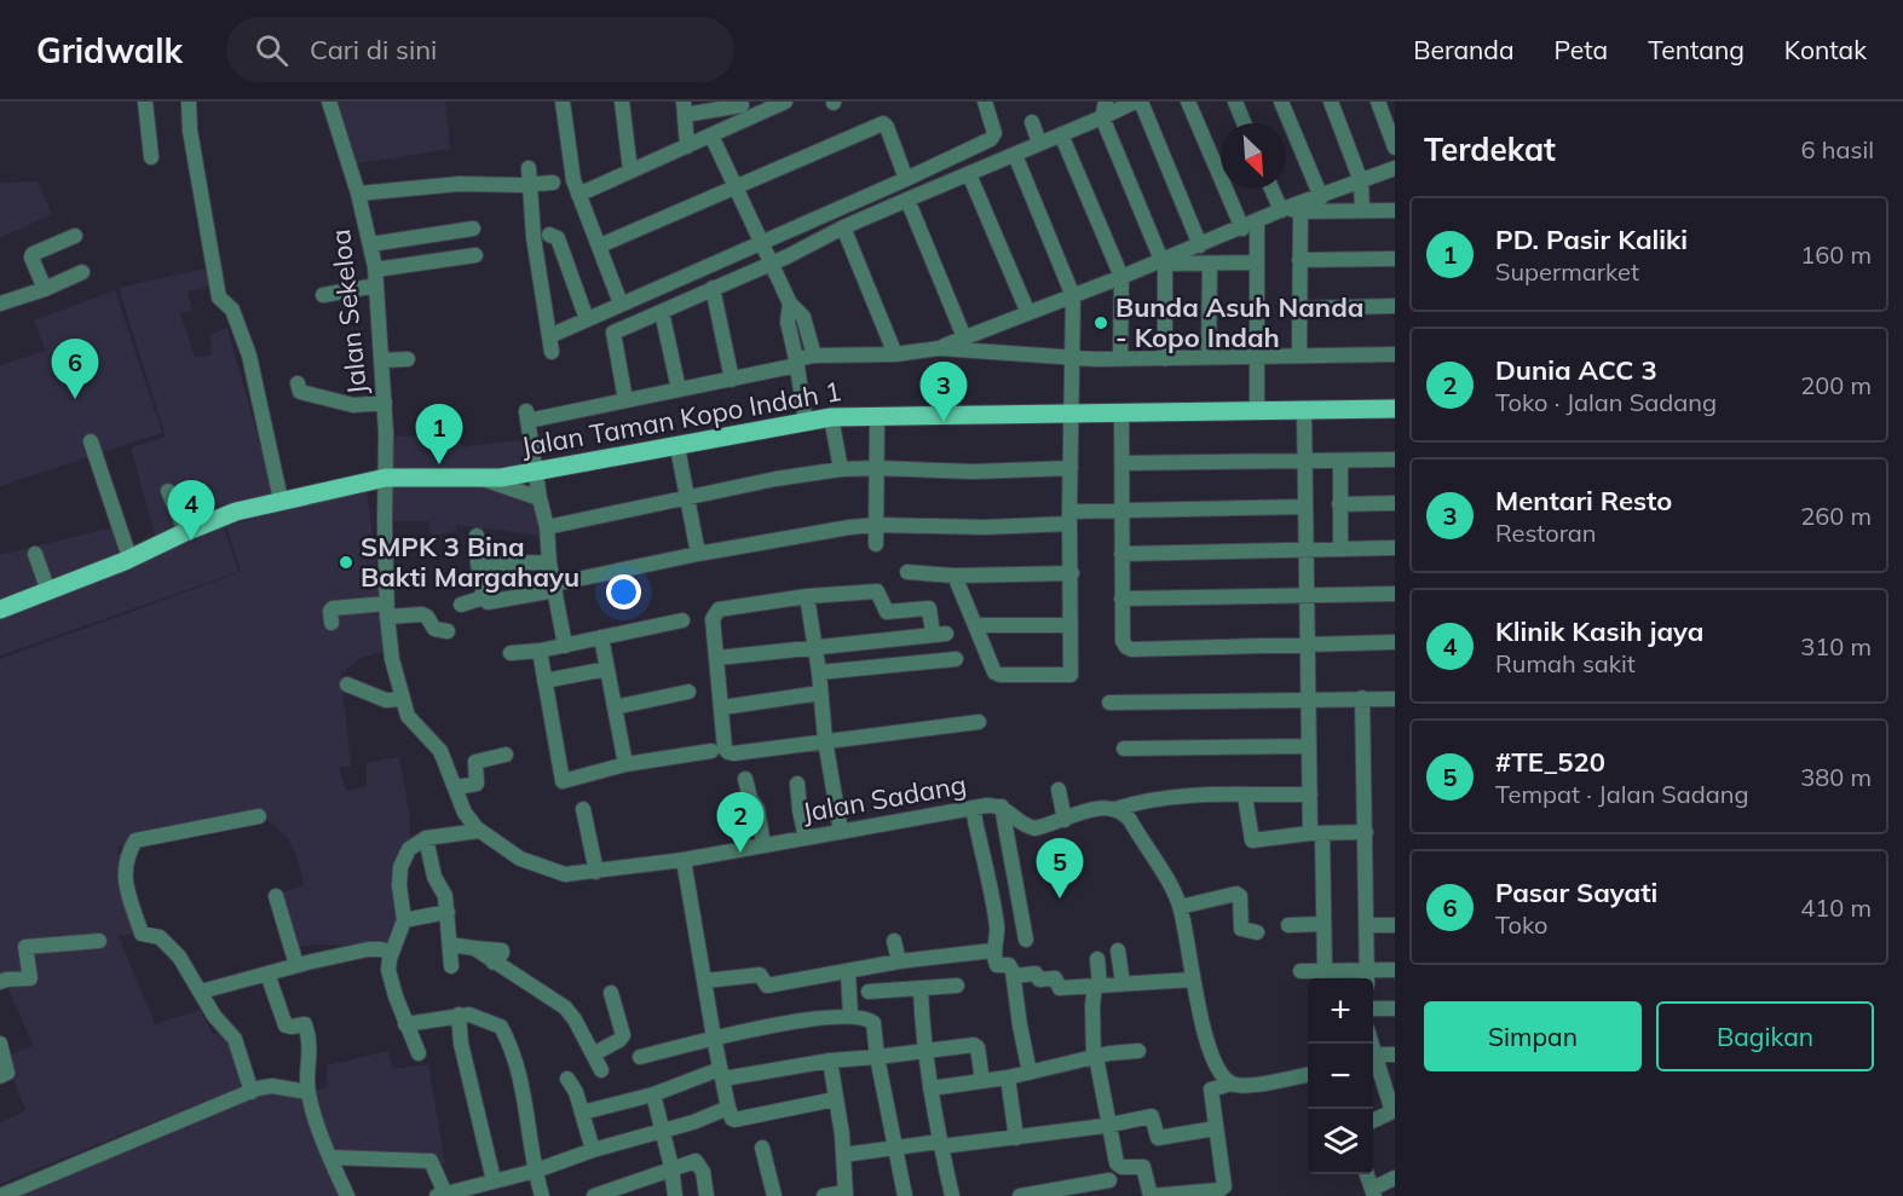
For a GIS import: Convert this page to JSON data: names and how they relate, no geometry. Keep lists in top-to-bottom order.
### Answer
{
  "streets": {
    "main road": ["Jalan Taman Kopo Indah 1"],
    "street": ["Jalan Sekeloa", "Jalan Sadang"]
  },
  "crossings": [
    ["Jalan Sekeloa", "Jalan Taman Kopo Indah 1"],
    ["Jalan Sekeloa", "Jalan Sadang"],
    ["Jalan Taman Kopo Indah 1", "Jalan Sadang"]
  ],
  "places": ["Bunda Asuh Nanda - Kopo Indah", "SMPK 3 Bina Bakti Margahayu"],
  "north": "bottom right",
  "page": {
    "header": "Gridwalk",
    "search": "Cari di sini",
    "nav": [
      "Beranda",
      "Peta",
      "Tentang",
      "Kontak"
    ],
    "heading": ["Terdekat", "6 hasil"],
    "list": [
      {
        "mark": "1",
        "name": "PD. Pasir Kaliki",
        "note": "Supermarket",
        "value": "160 m"
      },
      {
        "mark": "2",
        "name": "Dunia ACC 3",
        "note": "Toko · Jalan Sadang",
        "value": "200 m"
      },
      {
        "mark": "3",
        "name": "Mentari Resto",
        "note": "Restoran",
        "value": "260 m"
      },
      {
        "mark": "4",
        "name": "Klinik Kasih jaya",
        "note": "Rumah sakit",
        "value": "310 m"
      },
      {
        "mark": "5",
        "name": "#TE_520",
        "note": "Tempat · Jalan Sadang",
        "value": "380 m"
      },
      {
        "mark": "6",
        "name": "Pasar Sayati",
        "note": "Toko",
        "value": "410 m"
      }
    ],
    "pins": [
      "6",
      "3",
      "1",
      "4",
      "2",
      "5"
    ],
    "map_buttons": ["+", "−"],
    "buttons": ["Simpan", "Bagikan"]
  }
}
